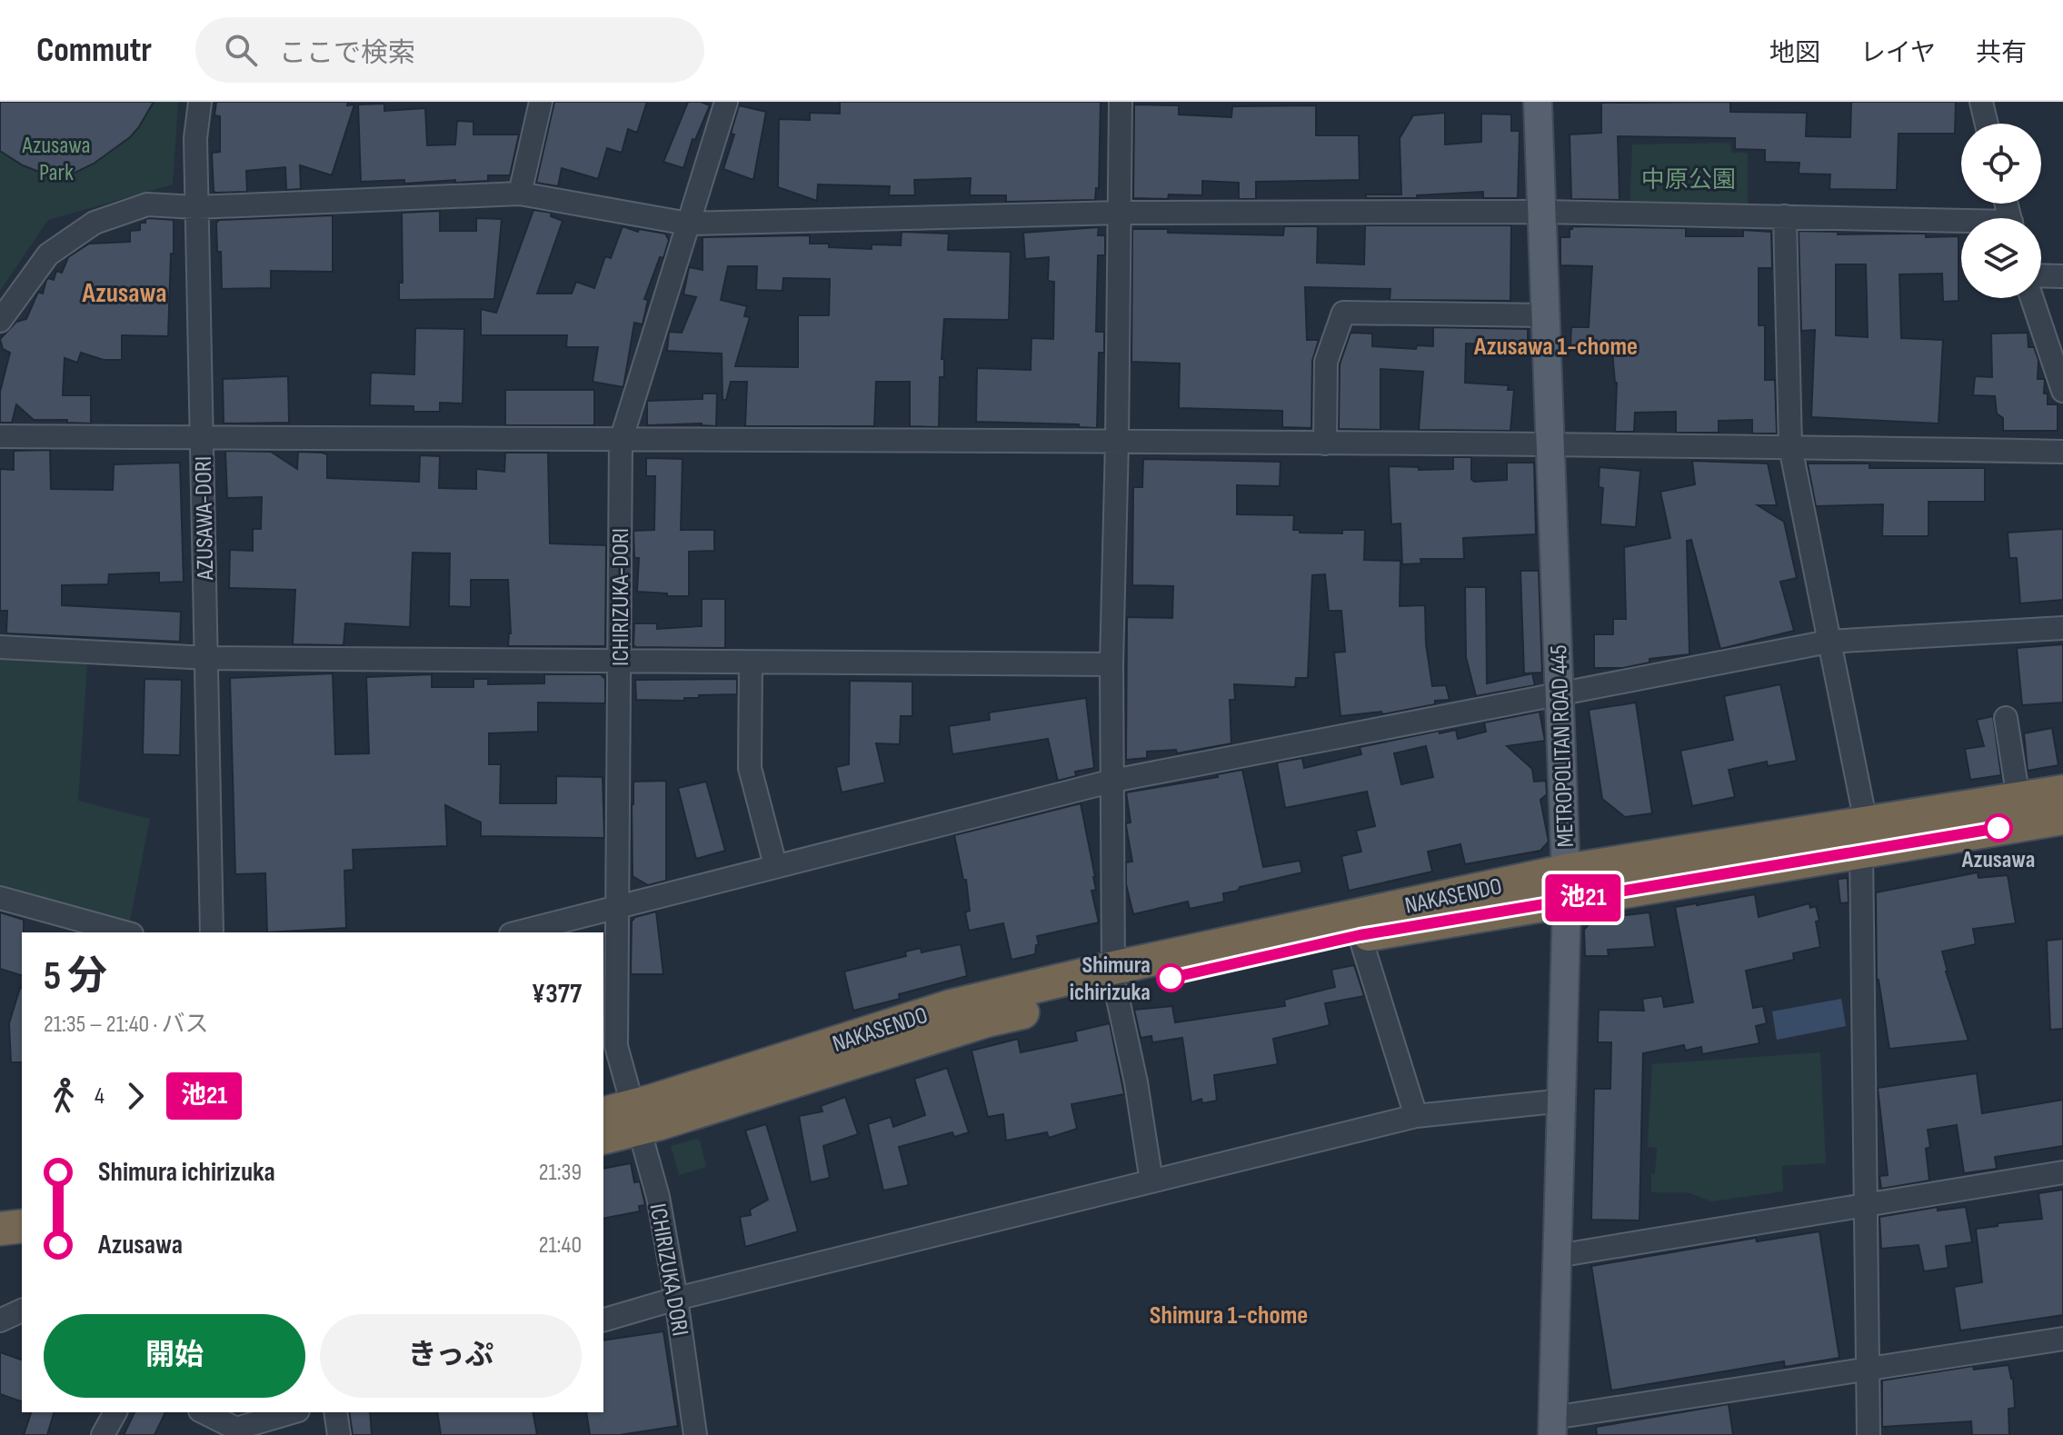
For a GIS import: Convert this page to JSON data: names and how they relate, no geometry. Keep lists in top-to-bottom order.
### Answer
{
  "streets": {
    "highway": ["NAKASENDO"],
    "main road": ["METROPOLITAN ROAD 445"],
    "street": ["AZUSAWA-DORI", "ICHIRIZUKA-DORI", "ICHIRIZUKA DORI"]
  },
  "crossings": [
    ["ICHIRIZUKA-DORI", "NAKASENDO"],
    ["ICHIRIZUKA-DORI", "ICHIRIZUKA DORI"],
    ["METROPOLITAN ROAD 445", "NAKASENDO"],
    ["NAKASENDO", "ICHIRIZUKA DORI"]
  ],
  "districts": ["Azusawa", "Azusawa 1-chome", "Shimura 1-chome"],
  "parks": ["Azusawa Park", "中原公園"],
  "places": ["Azusawa", "Shimura ichirizuka"],
  "lines": ["bus line 池21"],
  "page": {
    "header": "Commutr",
    "search": "ここで検索",
    "nav": ["地図", "レイヤ", "共有"],
    "on_map": "池21",
    "heading": ["5 分", "21:35 – 21:40 · バス", "¥377"],
    "legs": ["4", "池21"],
    "list": [
      {
        "name": "Shimura ichirizuka",
        "value": "21:39"
      },
      {
        "name": "Azusawa",
        "value": "21:40"
      }
    ],
    "buttons": ["開始", "きっぷ"]
  }
}
